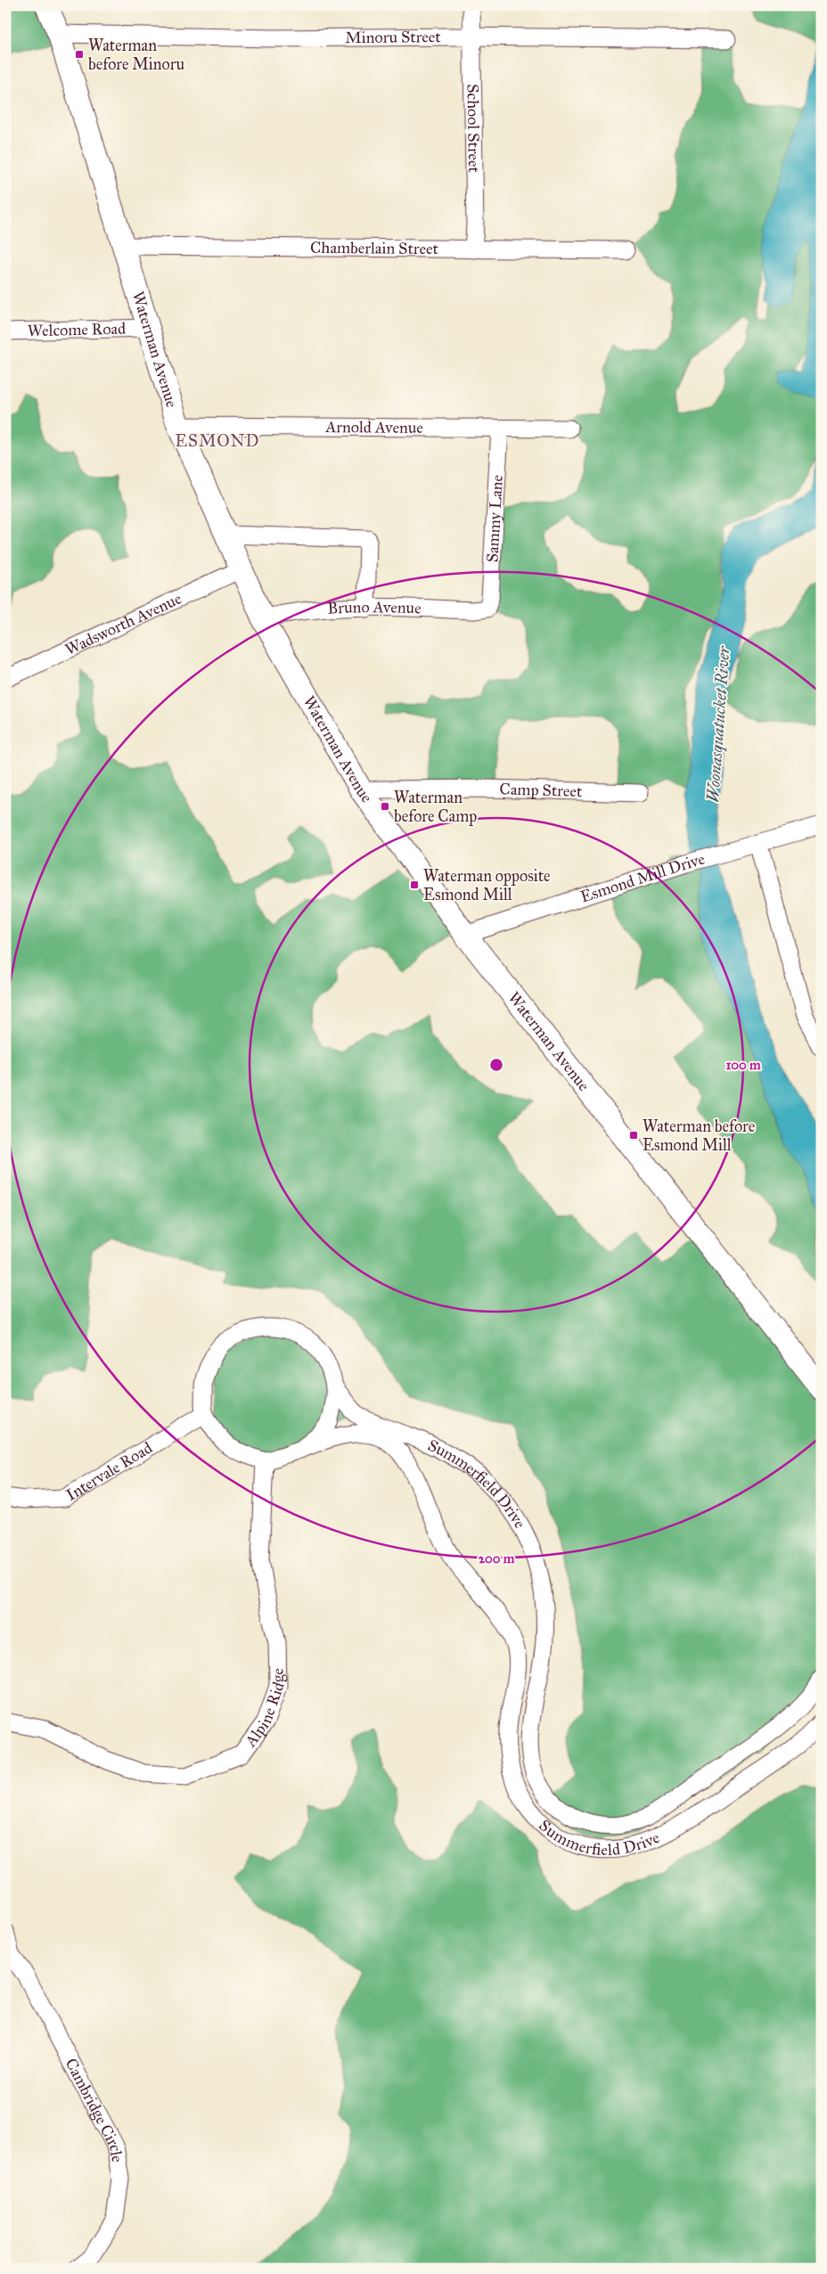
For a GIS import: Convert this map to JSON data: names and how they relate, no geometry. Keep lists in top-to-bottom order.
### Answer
{
  "streets": {
    "main road": ["Waterman Avenue"],
    "street": [
      "Minoru Street",
      "School Street",
      "Chamberlain Street",
      "Welcome Road",
      "Arnold Avenue",
      "Sammy Lane",
      "Bruno Avenue",
      "Wadsworth Avenue",
      "Camp Street",
      "Esmond Mill Drive",
      "Intervale Road",
      "Summerfield Drive",
      "Alpine Ridge",
      "Cambridge Circle"
    ]
  },
  "crossings": [
    ["Minoru Street", "School Street"],
    ["Minoru Street", "Waterman Avenue"],
    ["School Street", "Chamberlain Street"],
    ["Chamberlain Street", "Waterman Avenue"],
    ["Welcome Road", "Waterman Avenue"],
    ["Waterman Avenue", "Arnold Avenue"],
    ["Waterman Avenue", "Bruno Avenue"],
    ["Waterman Avenue", "Wadsworth Avenue"],
    ["Waterman Avenue", "Camp Street"],
    ["Waterman Avenue", "Esmond Mill Drive"],
    ["Arnold Avenue", "Sammy Lane"],
    ["Sammy Lane", "Bruno Avenue"],
    ["Intervale Road", "Summerfield Drive"],
    ["Intervale Road", "Alpine Ridge"],
    ["Summerfield Drive", "Alpine Ridge"]
  ],
  "districts": ["ESMOND"],
  "water": ["Woonasquatucket River"],
  "places": {
    "transit": [
      "Waterman before Minoru",
      "Waterman before Camp",
      "Waterman opposite Esmond Mill",
      "Waterman before Esmond Mill"
    ]
  },
  "rings": ["100 m", "200 m"]
}
